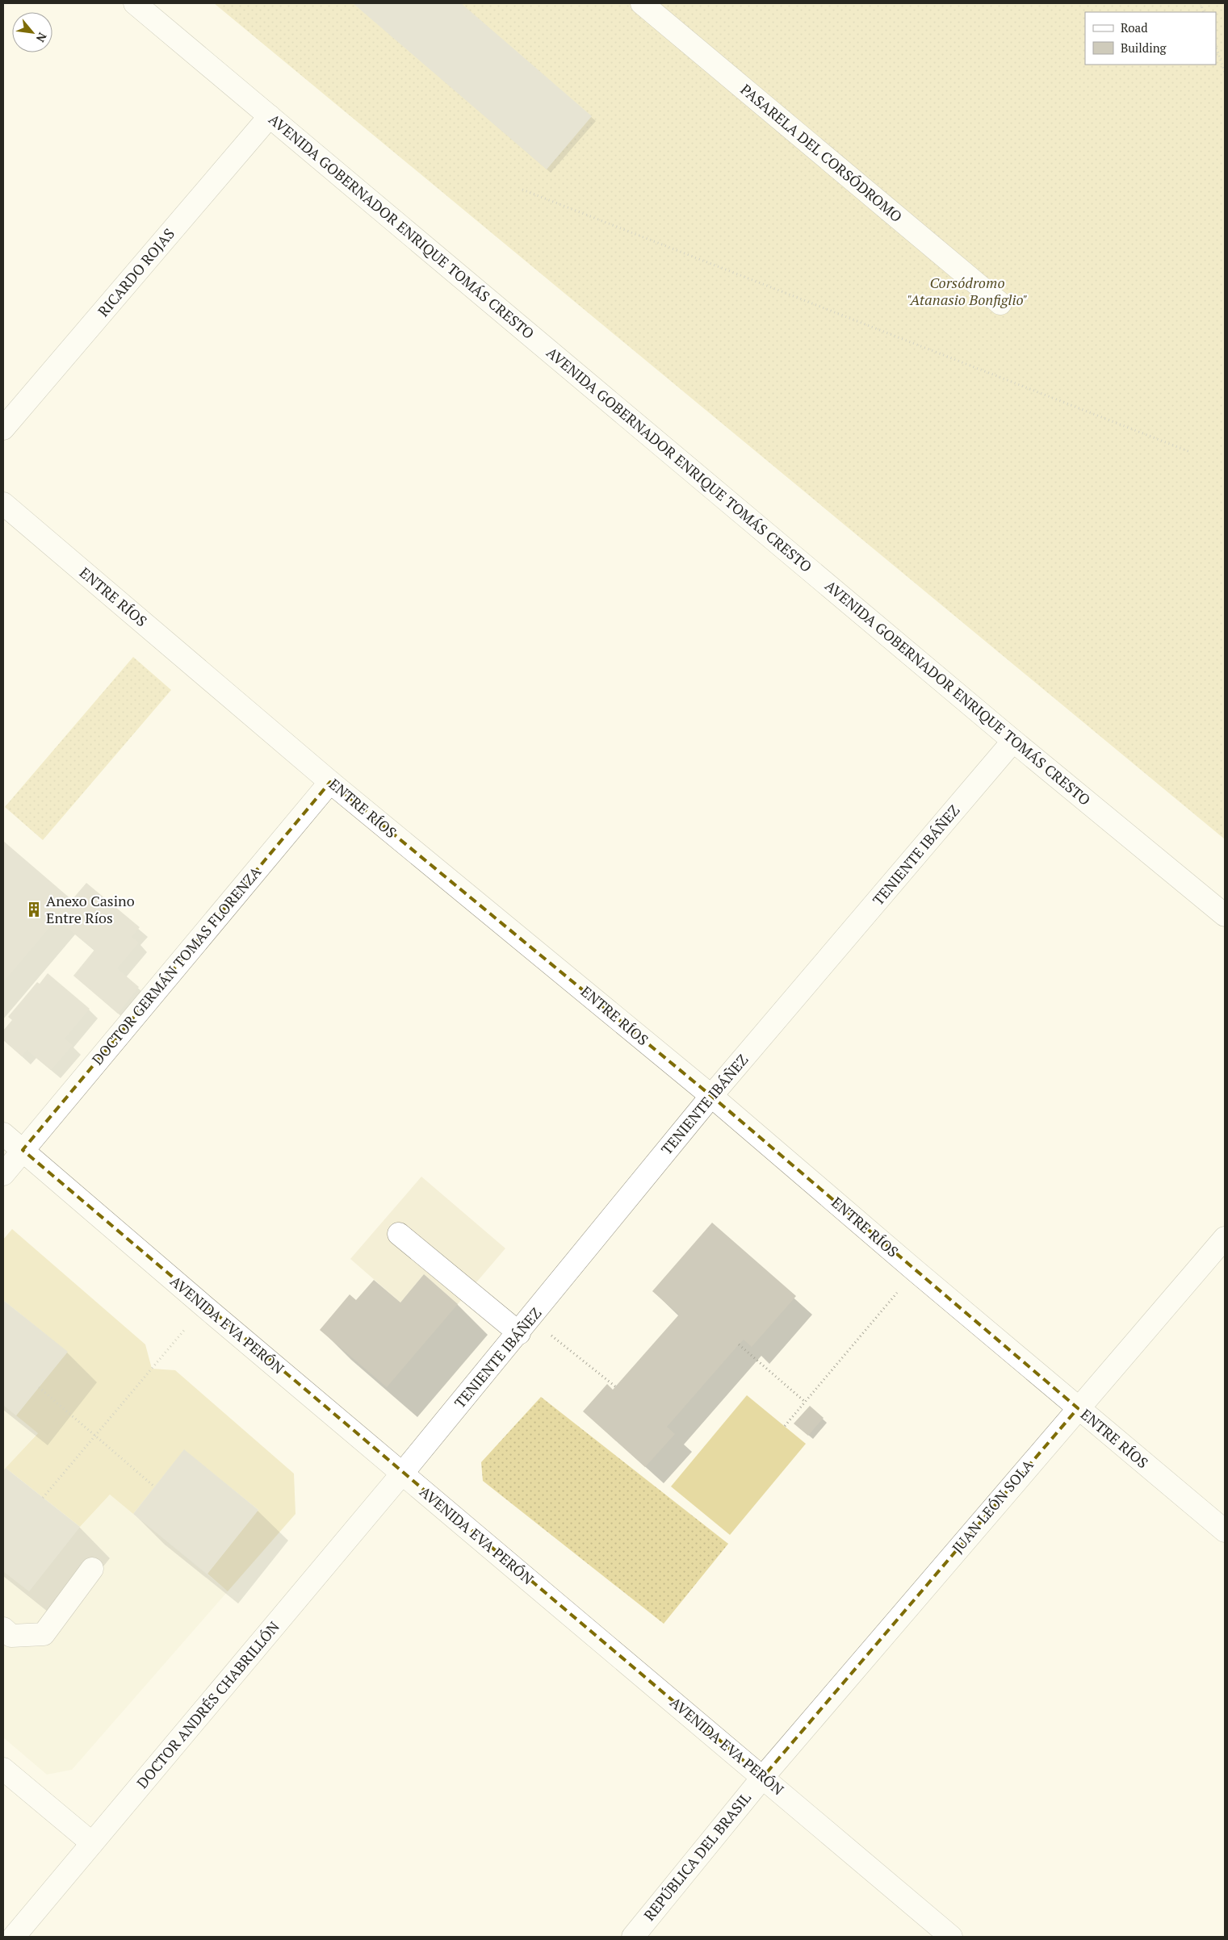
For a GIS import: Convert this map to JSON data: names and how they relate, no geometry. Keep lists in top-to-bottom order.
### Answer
{
  "streets": {
    "street": [
      "PASARELA DEL CORSÓDROMO",
      "AVENIDA GOBERNADOR ENRIQUE TOMÁS CRESTO",
      "RICARDO ROJAS",
      "ENTRE RÍOS",
      "TENIENTE IBÁÑEZ",
      "DOCTOR GERMÁN TOMAS FLORENZA",
      "AVENIDA EVA PERÓN",
      "JUAN LEÓN SOLA",
      "DOCTOR ANDRÉS CHABRILLÓN",
      "REPÚBLICA DEL BRASIL"
    ]
  },
  "crossings": [
    ["AVENIDA GOBERNADOR ENRIQUE TOMÁS CRESTO", "RICARDO ROJAS"],
    ["AVENIDA GOBERNADOR ENRIQUE TOMÁS CRESTO", "TENIENTE IBÁÑEZ"],
    ["ENTRE RÍOS", "TENIENTE IBÁÑEZ"],
    ["ENTRE RÍOS", "DOCTOR GERMÁN TOMAS FLORENZA"],
    ["ENTRE RÍOS", "JUAN LEÓN SOLA"],
    ["TENIENTE IBÁÑEZ", "AVENIDA EVA PERÓN"],
    ["TENIENTE IBÁÑEZ", "DOCTOR ANDRÉS CHABRILLÓN"],
    ["DOCTOR GERMÁN TOMAS FLORENZA", "AVENIDA EVA PERÓN"],
    ["AVENIDA EVA PERÓN", "JUAN LEÓN SOLA"],
    ["AVENIDA EVA PERÓN", "DOCTOR ANDRÉS CHABRILLÓN"],
    ["AVENIDA EVA PERÓN", "REPÚBLICA DEL BRASIL"],
    ["JUAN LEÓN SOLA", "REPÚBLICA DEL BRASIL"]
  ],
  "parks": ["Corsódromo \"Atanasio Bonfiglio\""],
  "places": {
    "building": ["Anexo Casino Entre Ríos"]
  },
  "legend": ["Road", "Building"],
  "north": "bottom right"
}
